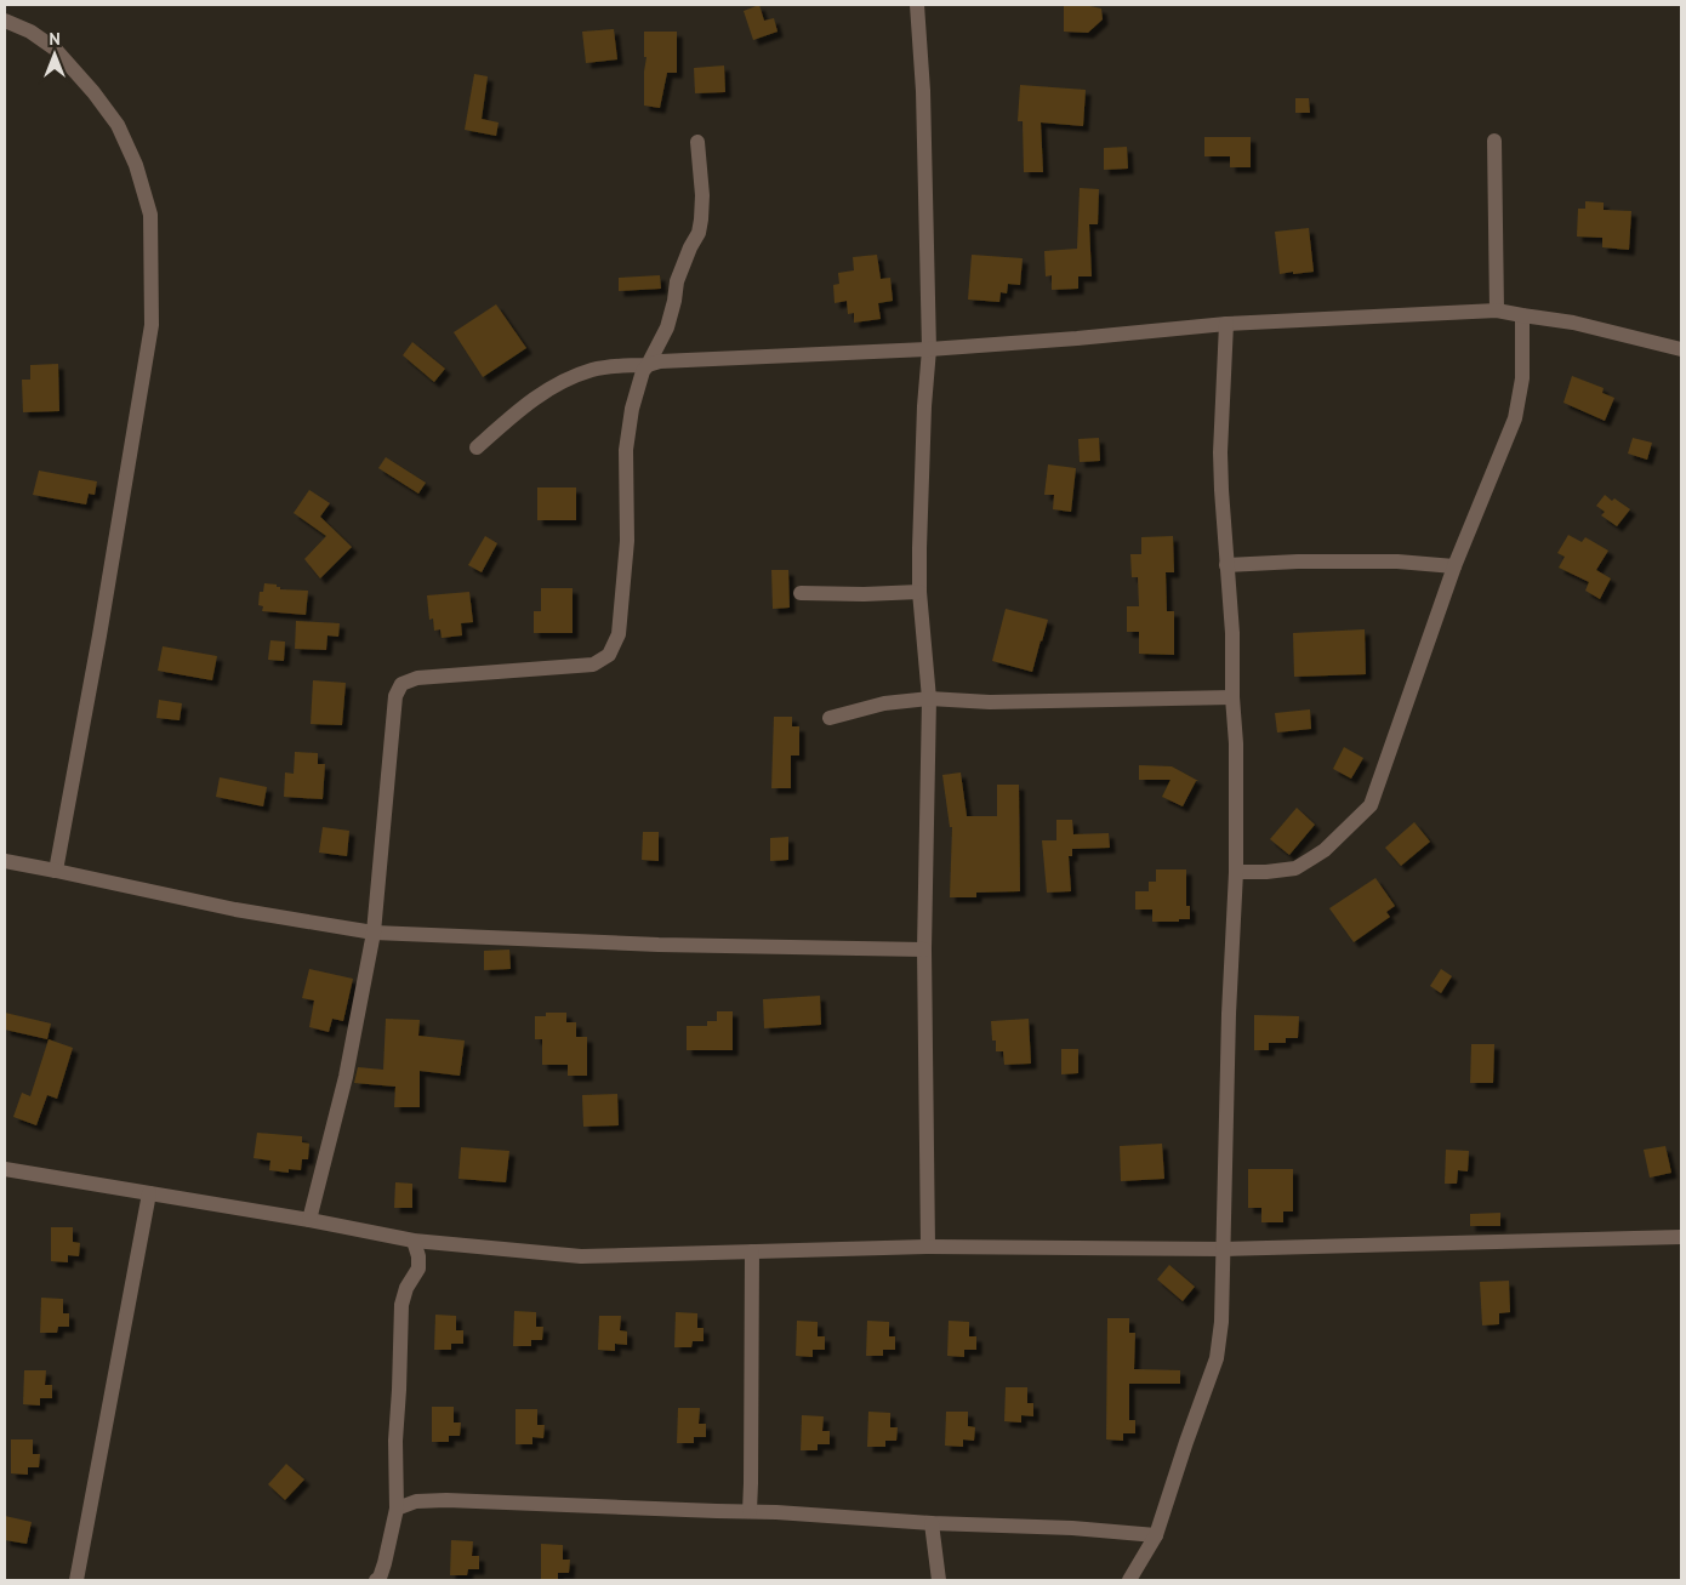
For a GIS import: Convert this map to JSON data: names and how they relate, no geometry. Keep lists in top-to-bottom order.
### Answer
{
  "north": "top"
}
